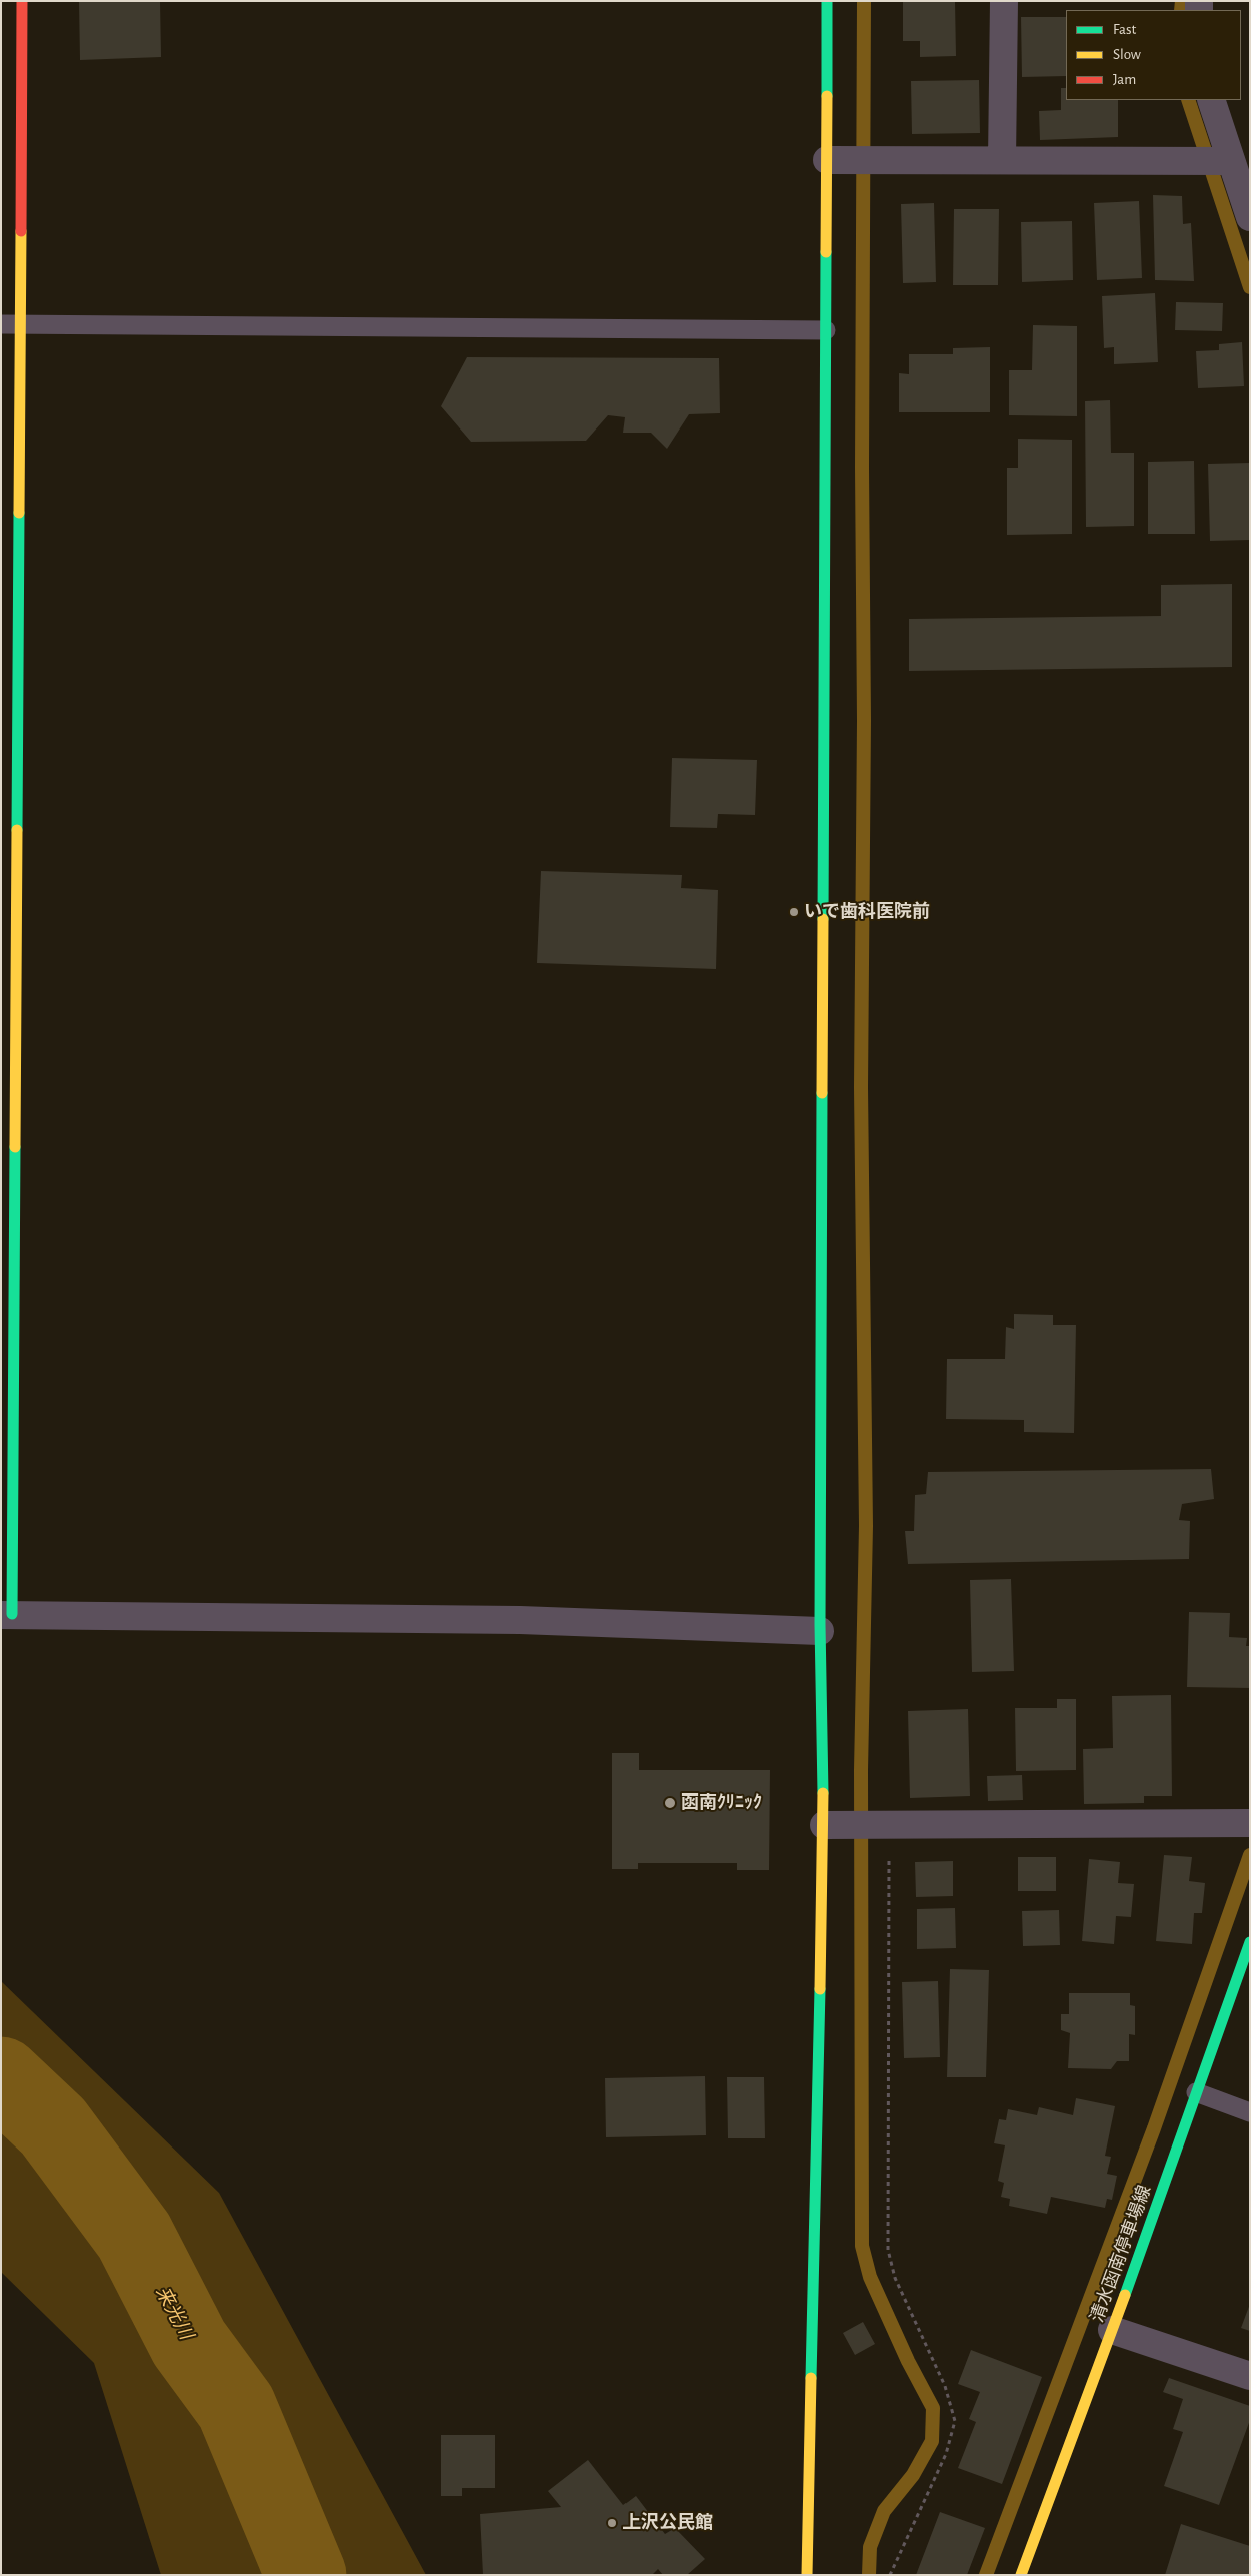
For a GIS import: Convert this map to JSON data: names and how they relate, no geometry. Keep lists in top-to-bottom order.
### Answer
{
  "streets": {
    "street": ["清水函南停車場線"]
  },
  "water": ["来光川"],
  "places": ["いで歯科医院前", "函南ｸﾘﾆｯｸ", "上沢公民館"],
  "legend": ["Fast", "Slow", "Jam"]
}
